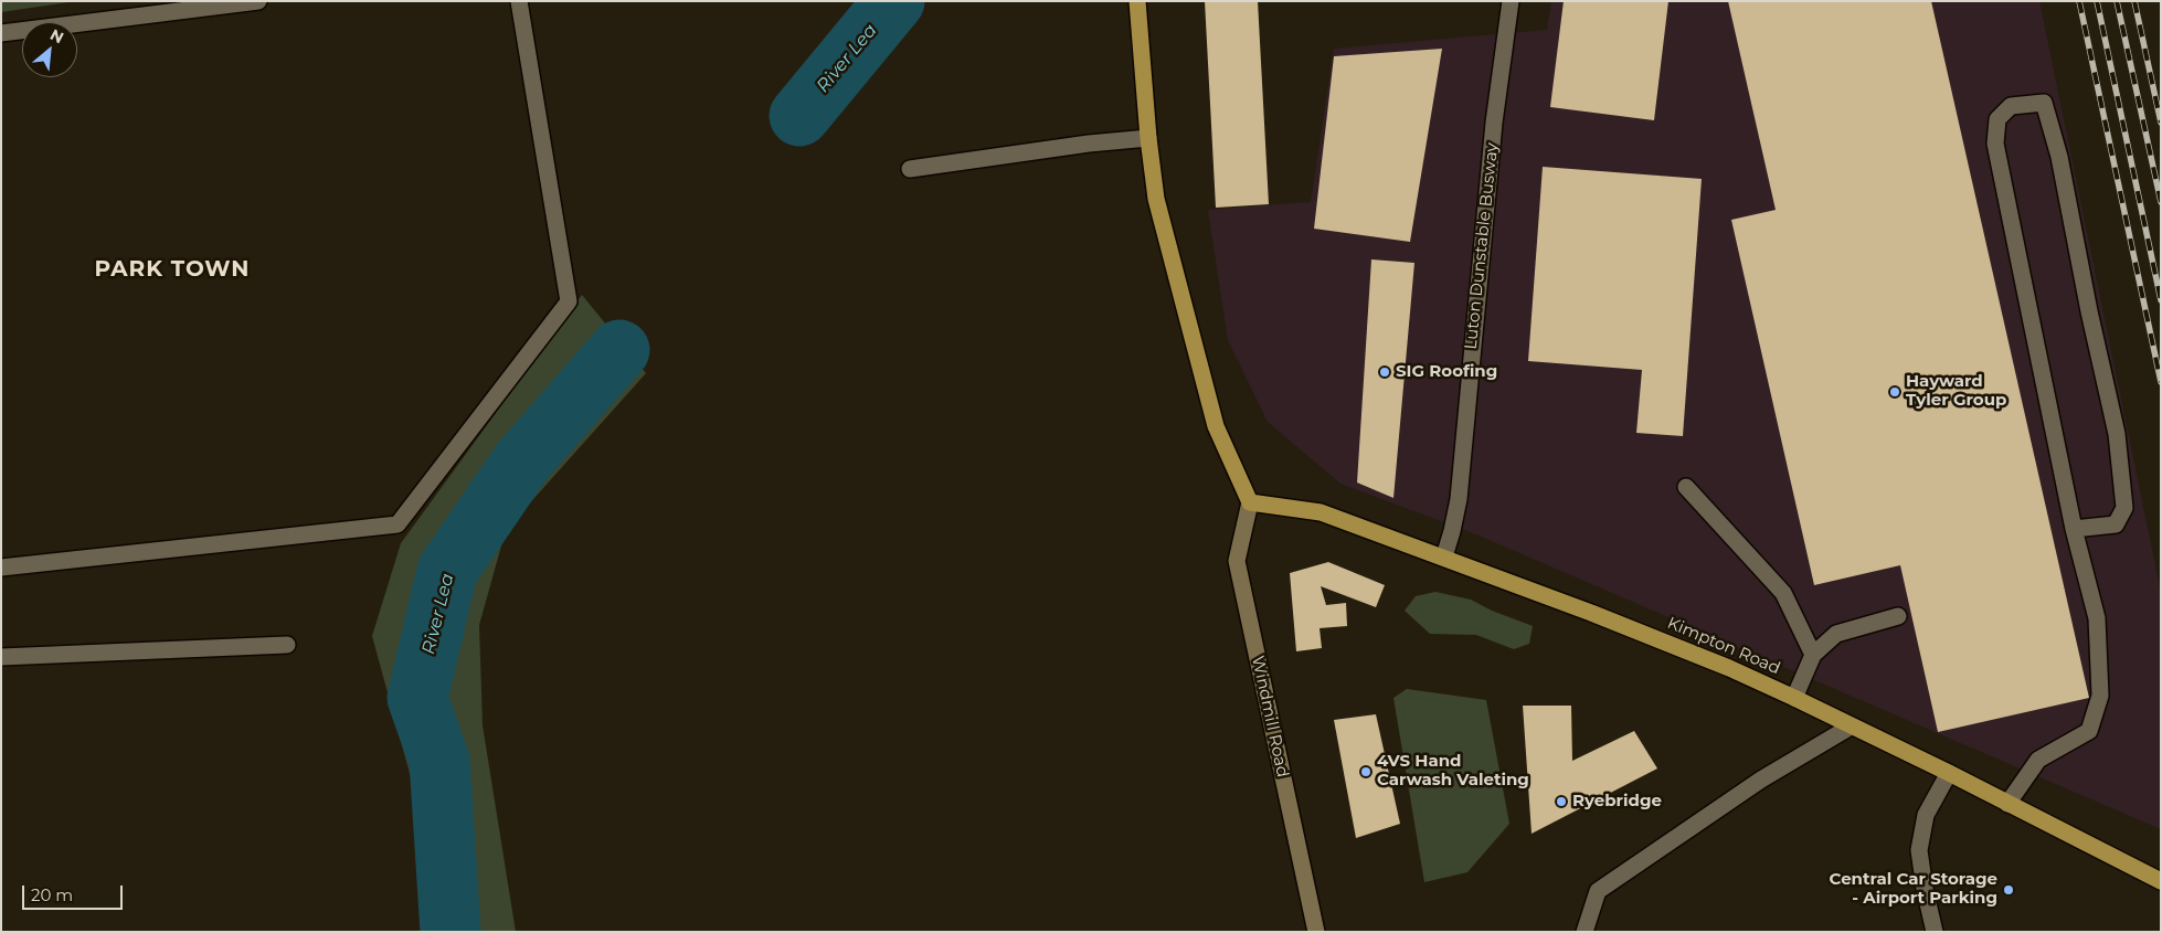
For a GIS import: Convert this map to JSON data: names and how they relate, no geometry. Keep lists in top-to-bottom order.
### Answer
{
  "streets": {
    "highway": ["Kimpton Road"],
    "main road": ["Windmill Road"],
    "lane": ["Luton Dunstable Busway"]
  },
  "crossings": [
    ["Luton Dunstable Busway", "Kimpton Road"],
    ["Kimpton Road", "Windmill Road"]
  ],
  "districts": ["PARK TOWN"],
  "water": ["River Lea"],
  "places": [
    "SIG Roofing",
    "Hayward Tyler Group",
    "4VS Hand Carwash Valeting",
    "Ryebridge",
    "Central Car Storage - Airport Parking"
  ],
  "scale_bar": "20 m",
  "north": "top right"
}
